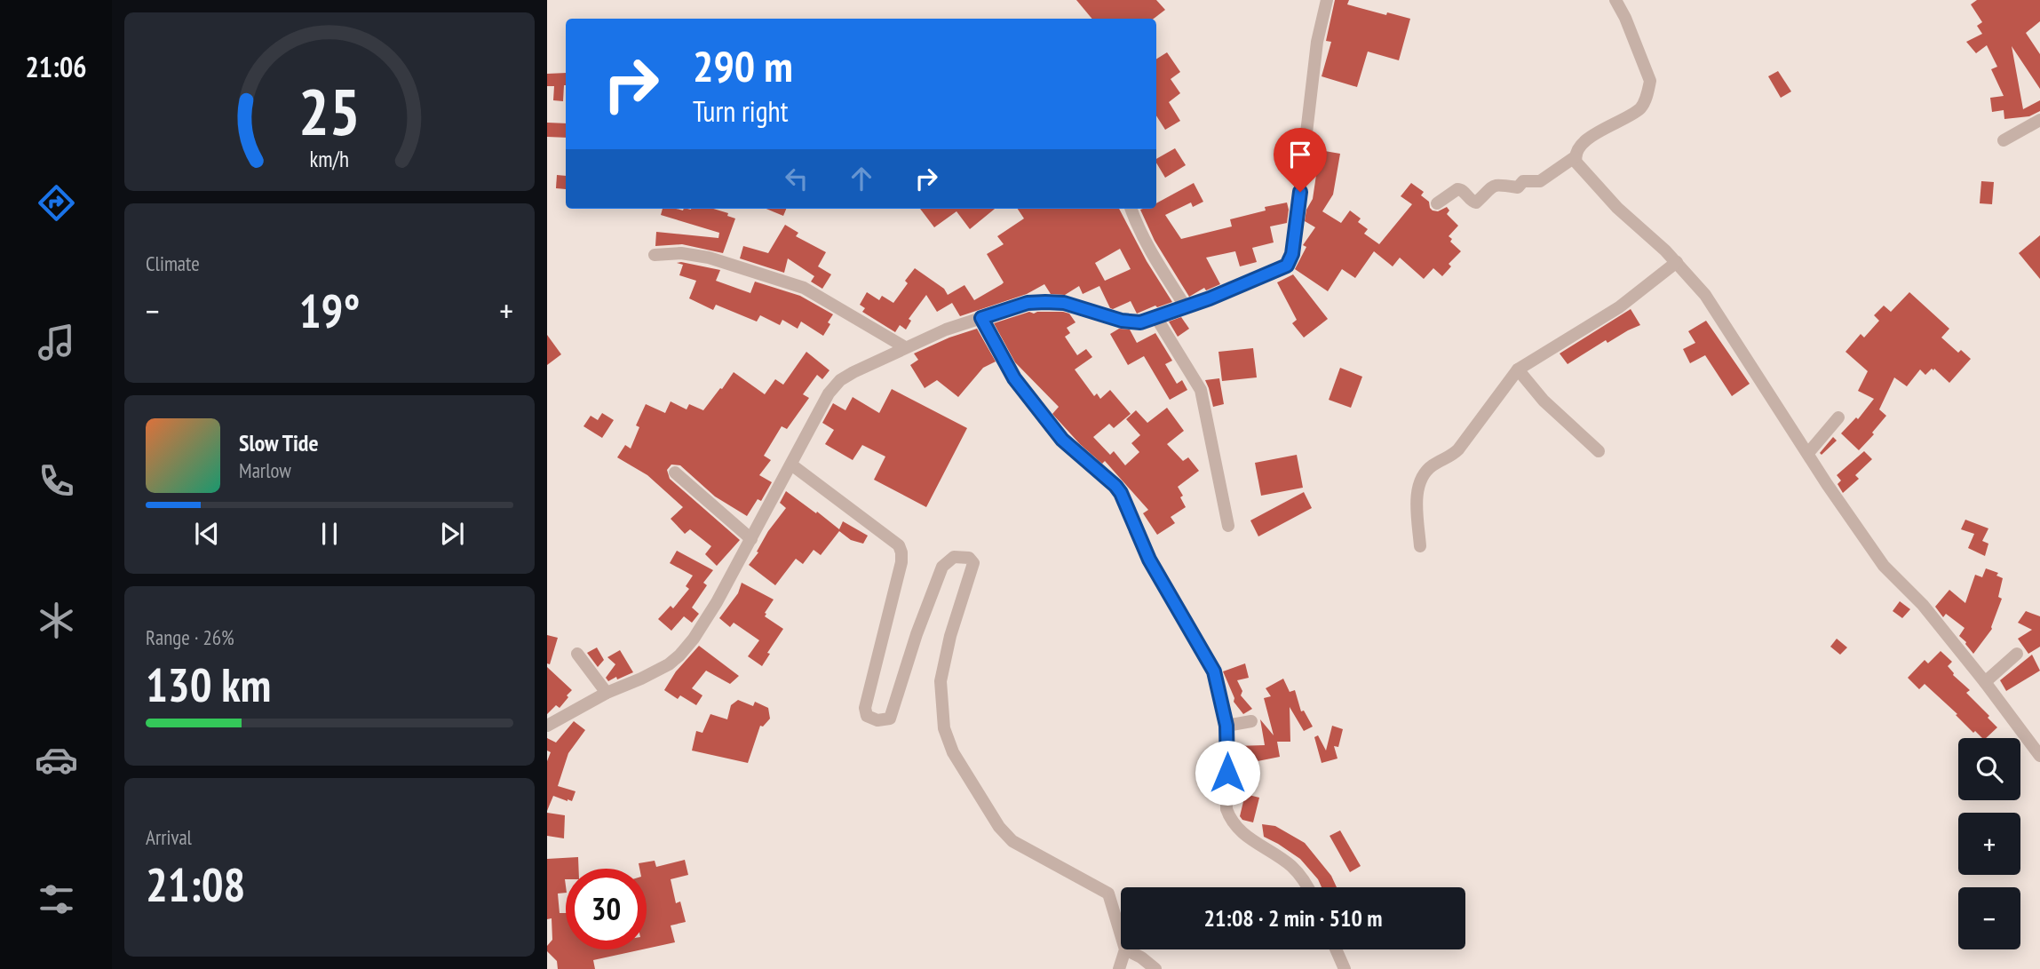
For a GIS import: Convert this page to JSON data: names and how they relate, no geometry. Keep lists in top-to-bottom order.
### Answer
{
  "page": {
    "tabs": "21:06",
    "turn": ["290 m", "Turn right"],
    "tile": [
      "Climate",
      ["Range · 26%", "130 km"],
      ["Arrival", "21:08"]
    ],
    "heat": ["−", "19°", "+"],
    "song": ["Slow Tide", "Marlow"],
    "map_buttons": ["+", "−"],
    "limit": "30",
    "trip": "21:08 · 2 min · 510 m",
    "gauge": ["25", "km/h"]
  }
}
